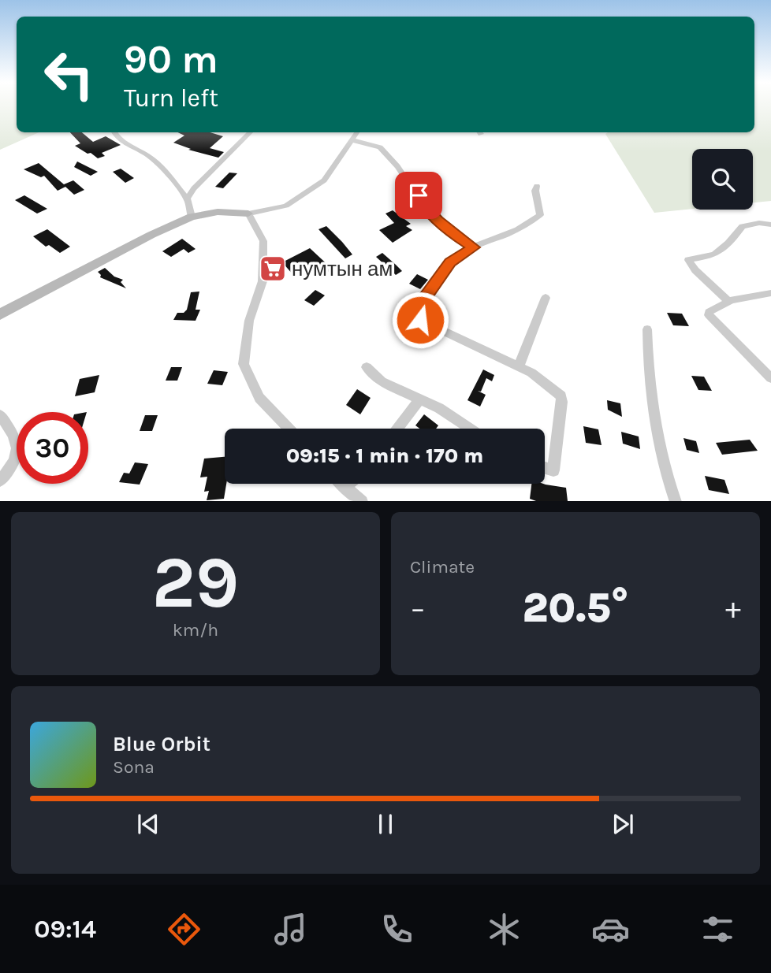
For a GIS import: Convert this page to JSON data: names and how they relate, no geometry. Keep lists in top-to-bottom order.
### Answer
{
  "places": {
    "supermarket": ["нумтын ам"]
  },
  "page": {
    "turn": ["90 m", "Turn left"],
    "limit": "30",
    "trip": "09:15 · 1 min · 170 m",
    "tile": [
      ["29", "km/h"],
      "Climate"
    ],
    "heat": ["−", "20.5°", "+"],
    "song": ["Blue Orbit", "Sona"],
    "tabs": "09:14"
  }
}
